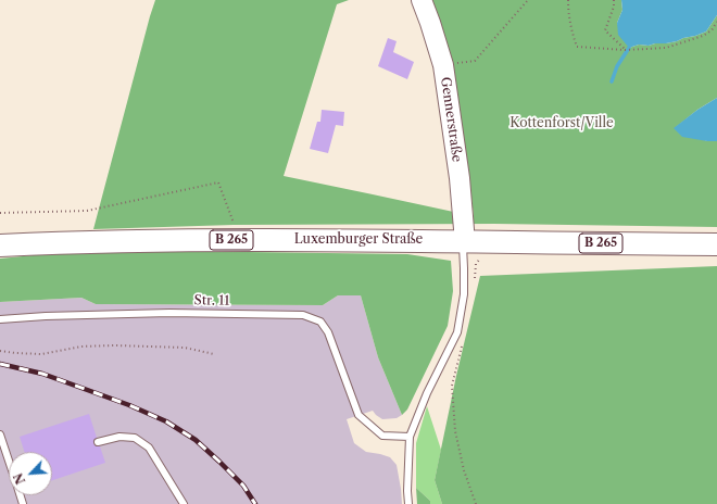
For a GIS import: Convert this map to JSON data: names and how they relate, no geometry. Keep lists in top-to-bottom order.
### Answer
{
  "streets": {
    "main road": ["B 265", "Luxemburger Straße"],
    "street": ["Gennerstraße"],
    "lane": ["Str. 11"]
  },
  "crossings": [
    ["Gennerstraße", "Luxemburger Straße"]
  ],
  "parks": ["Kottenforst/Ville"],
  "north": "bottom left"
}
